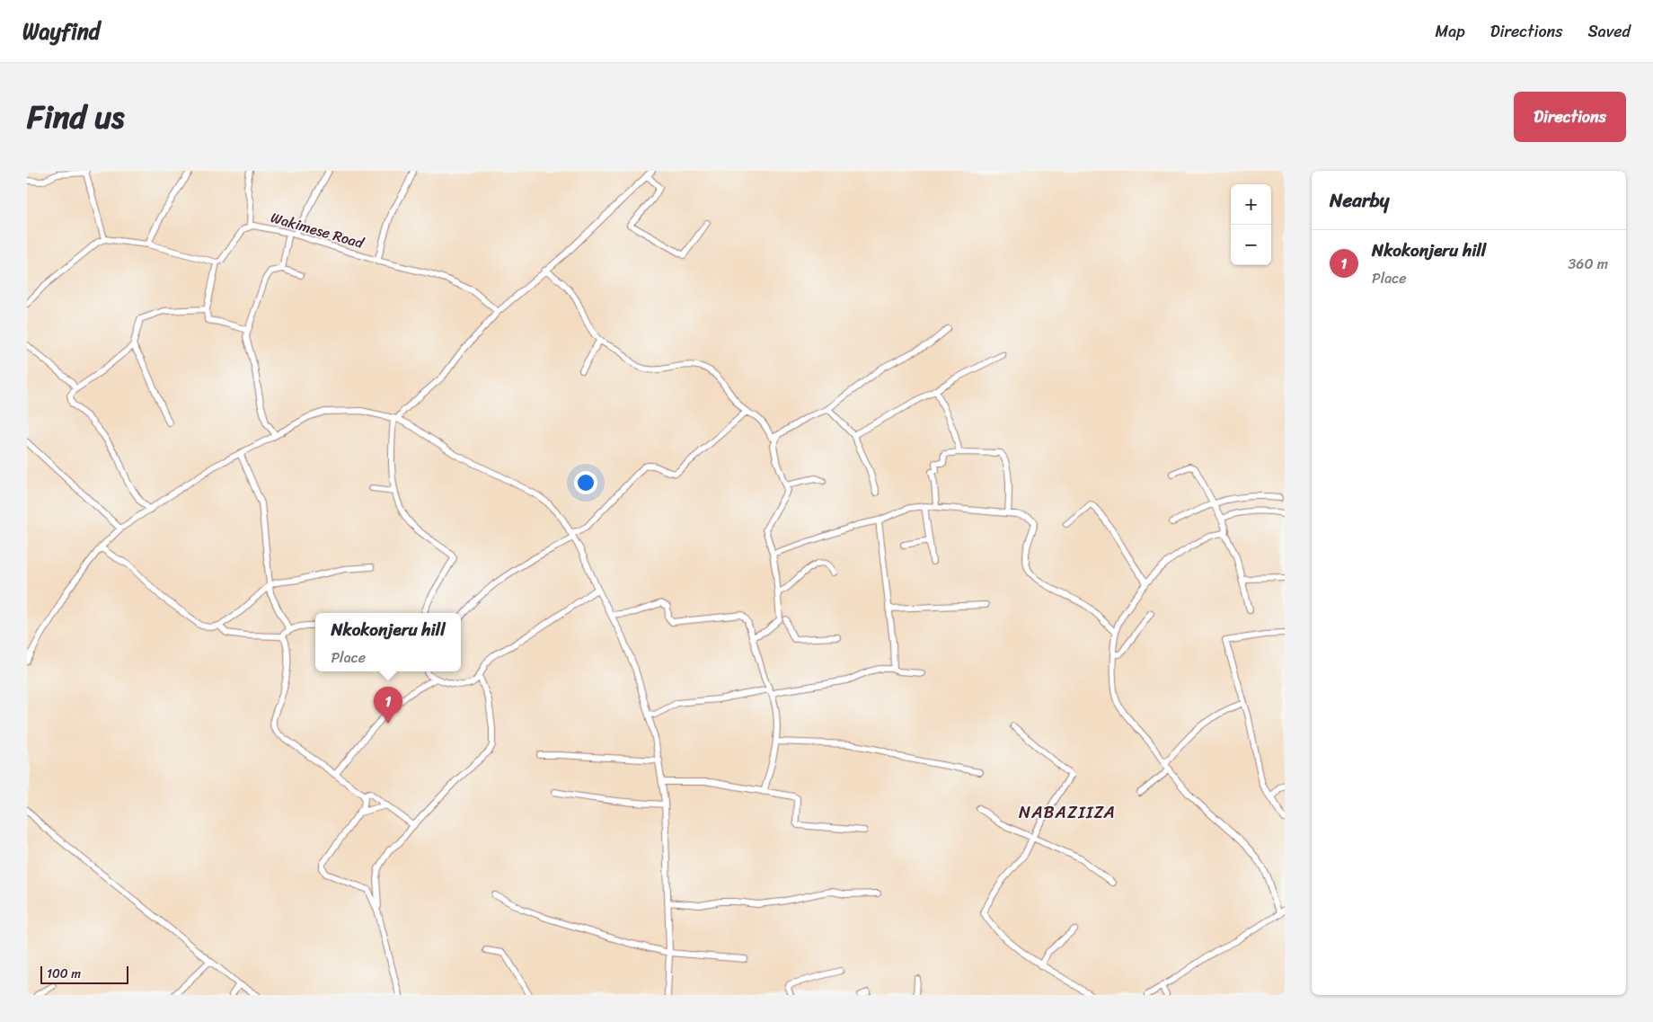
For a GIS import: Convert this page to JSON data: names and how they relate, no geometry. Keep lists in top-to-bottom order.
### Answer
{
  "streets": {
    "street": ["Wakimese Road"]
  },
  "districts": ["NABAZIIZA"],
  "scale_bar": "100 m",
  "page": {
    "header": "Wayfind",
    "nav": ["Map", "Directions", "Saved"],
    "title": "Find us",
    "buttons": "Directions",
    "heading": "Nearby",
    "map_buttons": ["+", "−"],
    "list": [
      {
        "mark": "1",
        "name": "Nkokonjeru hill",
        "note": "Place",
        "value": "360 m"
      }
    ],
    "popup": ["Nkokonjeru hill", "Place"],
    "pins": "1",
    "scale": "100 m"
  }
}
